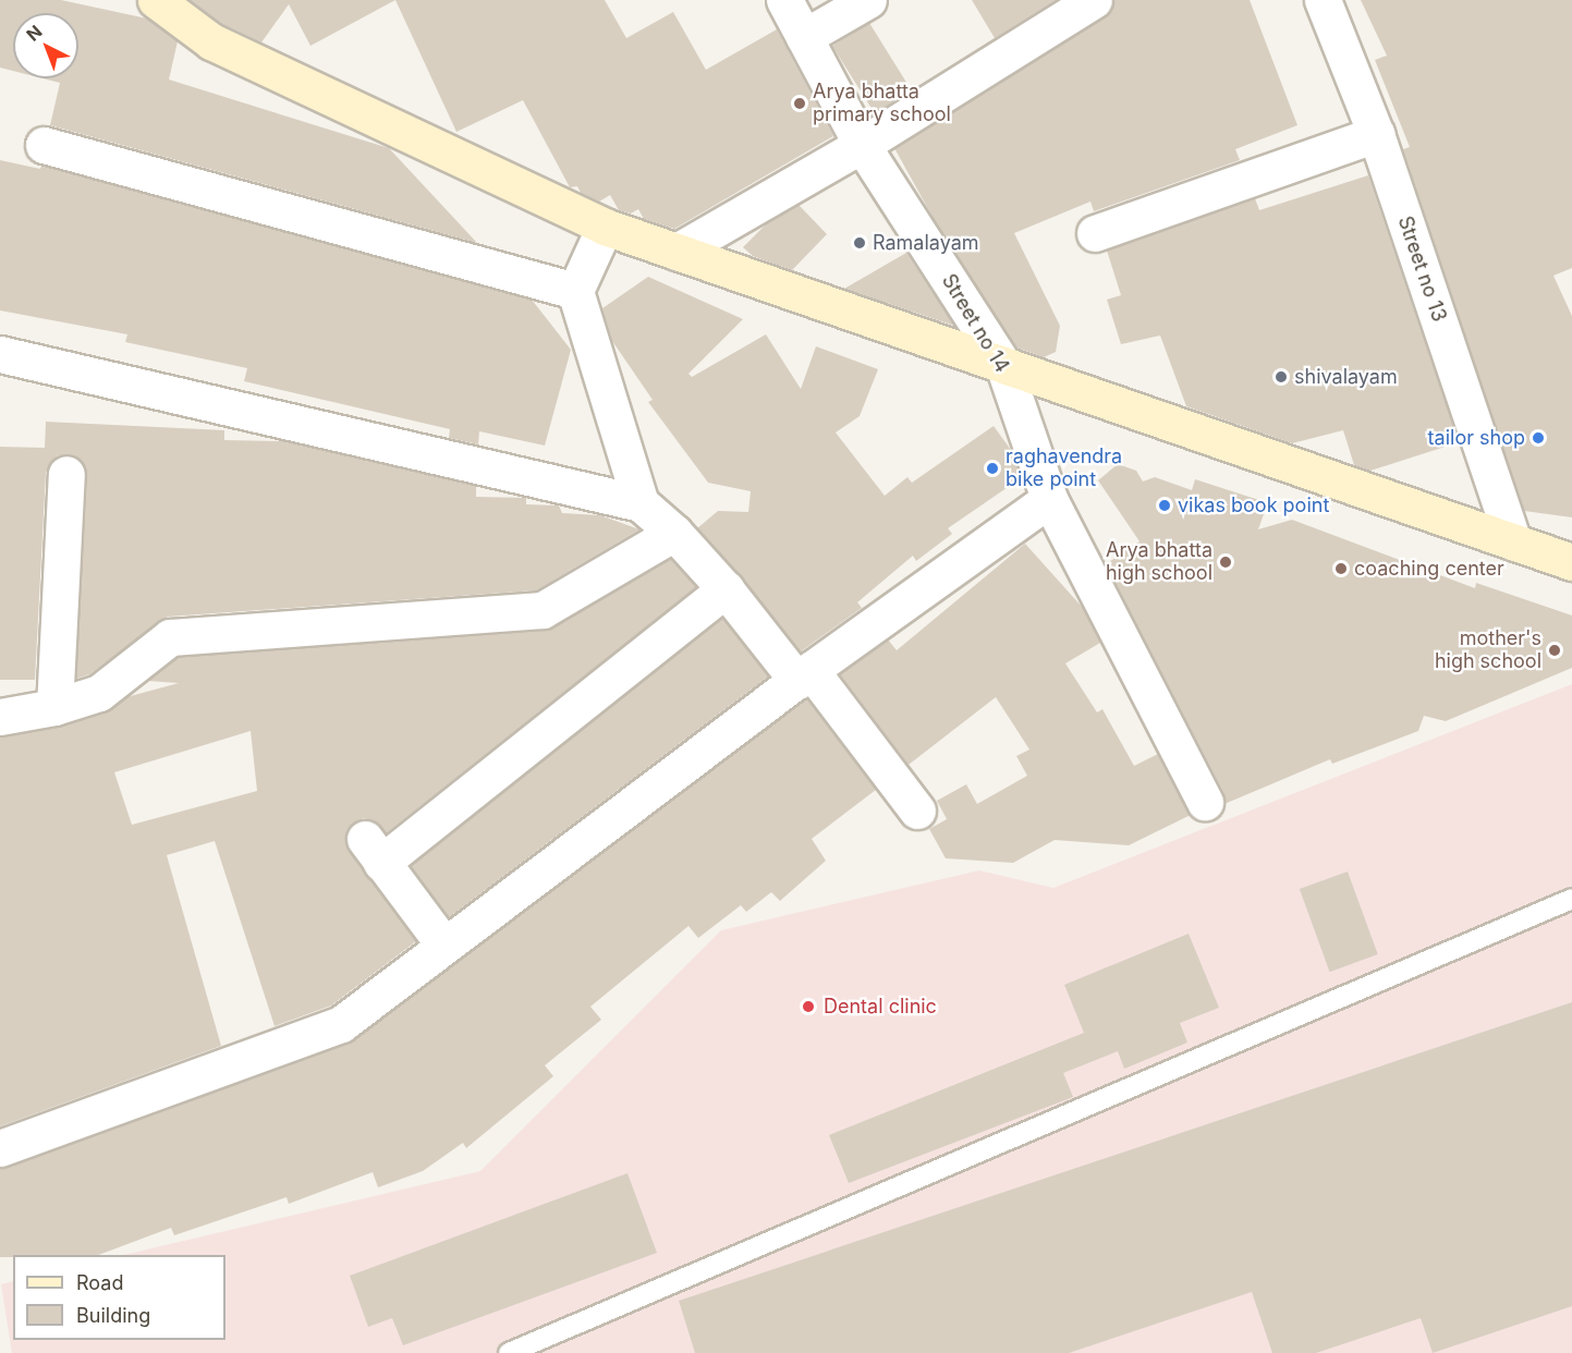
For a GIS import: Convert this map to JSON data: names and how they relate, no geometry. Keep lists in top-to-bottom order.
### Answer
{
  "streets": {
    "street": ["Street no 13", "Street no 14"]
  },
  "places": [
    "Arya bhatta primary school",
    "Ramalayam",
    "shivalayam",
    "tailor shop",
    "raghavendra bike point",
    "vikas book point",
    "Arya bhatta high school",
    "coaching center",
    "mother's high school",
    "Dental clinic"
  ],
  "legend": ["Road", "Building"],
  "north": "top left"
}
